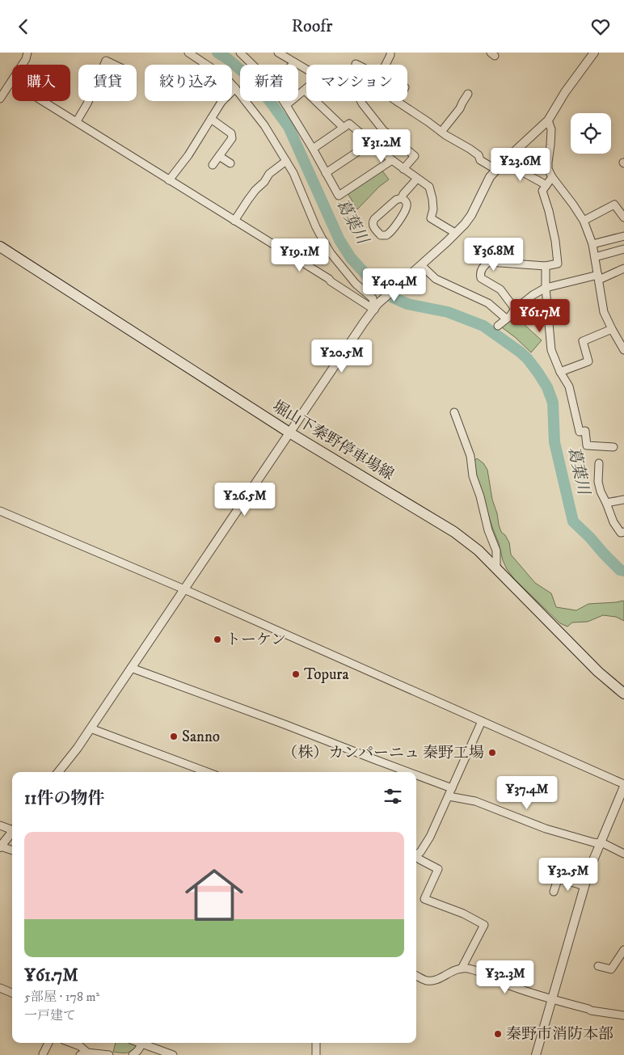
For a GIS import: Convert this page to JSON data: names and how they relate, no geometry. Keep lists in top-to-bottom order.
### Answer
{
  "streets": {
    "main road": ["堀山下秦野停車場線"]
  },
  "water": ["葛葉川"],
  "places": [
    "トーケン",
    "Topura",
    "Sanno",
    "（株）カンパーニュ 秦野工場",
    "秦野市消防本部"
  ],
  "page": {
    "header": "Roofr",
    "chip": [
      "購入",
      "賃貸",
      "絞り込み",
      "新着",
      "マンション"
    ],
    "price": [
      "¥31.2M",
      "¥23.6M",
      "¥36.8M",
      "¥19.1M",
      "¥40.4M",
      "¥61.7M",
      "¥20.5M",
      "¥26.5M",
      "¥37.4M",
      "¥32.5M",
      "¥32.3M"
    ],
    "heading": "11件の物件",
    "list": [
      {
        "name": "¥61.7M",
        "note": "5部屋 · 178 m² · 一戸建て"
      }
    ]
  }
}
